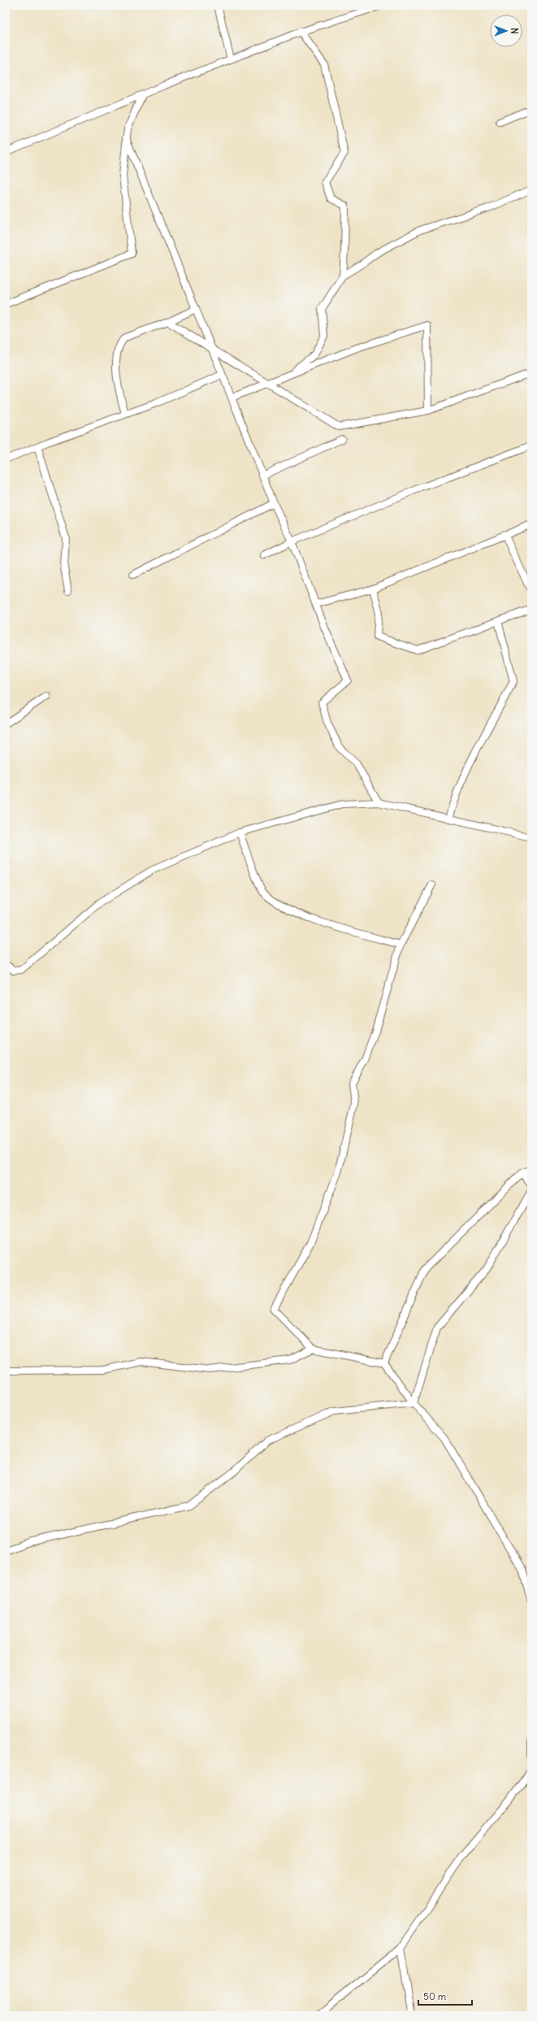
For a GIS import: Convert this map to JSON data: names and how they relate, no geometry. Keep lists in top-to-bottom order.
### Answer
{
  "scale_bar": "50 m",
  "north": "right"
}
